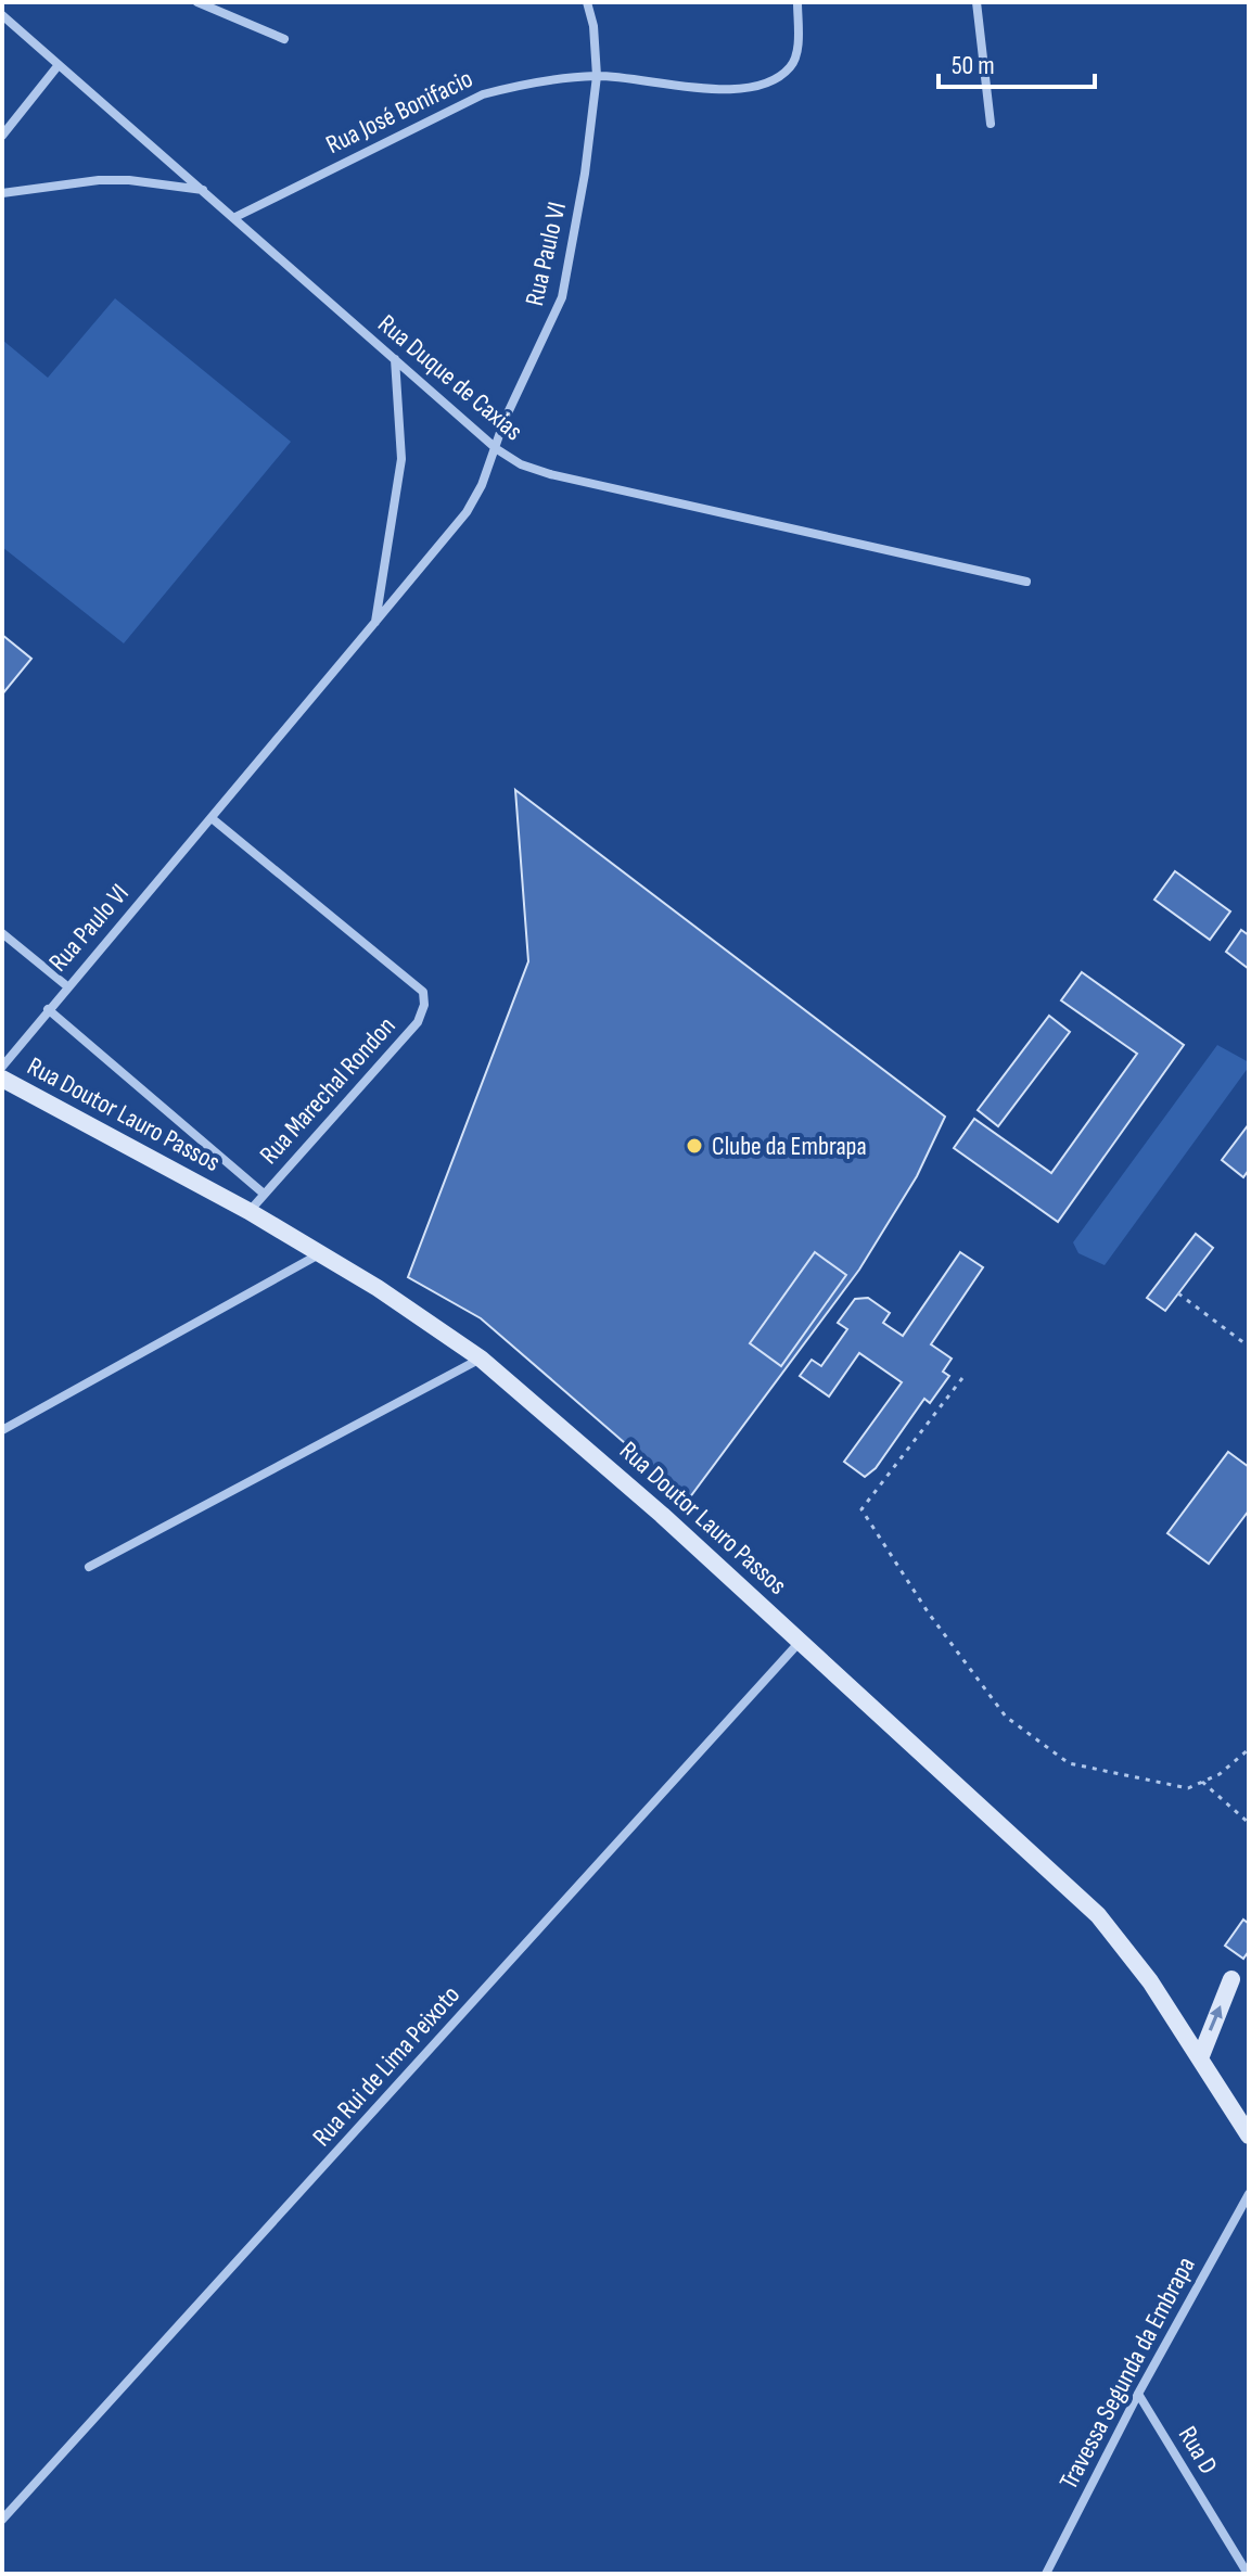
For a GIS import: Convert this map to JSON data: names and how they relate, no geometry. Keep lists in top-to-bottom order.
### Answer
{
  "streets": {
    "main road": ["Rua Doutor Lauro Passos"],
    "street": [
      "Rua José Bonifacio",
      "Rua Paulo VI",
      "Rua Duque de Caxias",
      "Rua Marechal Rondon",
      "Rua Rui de Lima Peixoto",
      "Travessa Segunda da Embrapa",
      "Rua D"
    ]
  },
  "crossings": [
    ["Rua José Bonifacio", "Rua Paulo VI"],
    ["Rua José Bonifacio", "Rua Duque de Caxias"],
    ["Rua Paulo VI", "Rua Duque de Caxias"],
    ["Rua Paulo VI", "Rua Marechal Rondon"],
    ["Rua Marechal Rondon", "Rua Doutor Lauro Passos"],
    ["Rua Doutor Lauro Passos", "Rua Rui de Lima Peixoto"],
    ["Travessa Segunda da Embrapa", "Rua D"]
  ],
  "places": ["Clube da Embrapa"],
  "scale_bar": "50 m"
}
